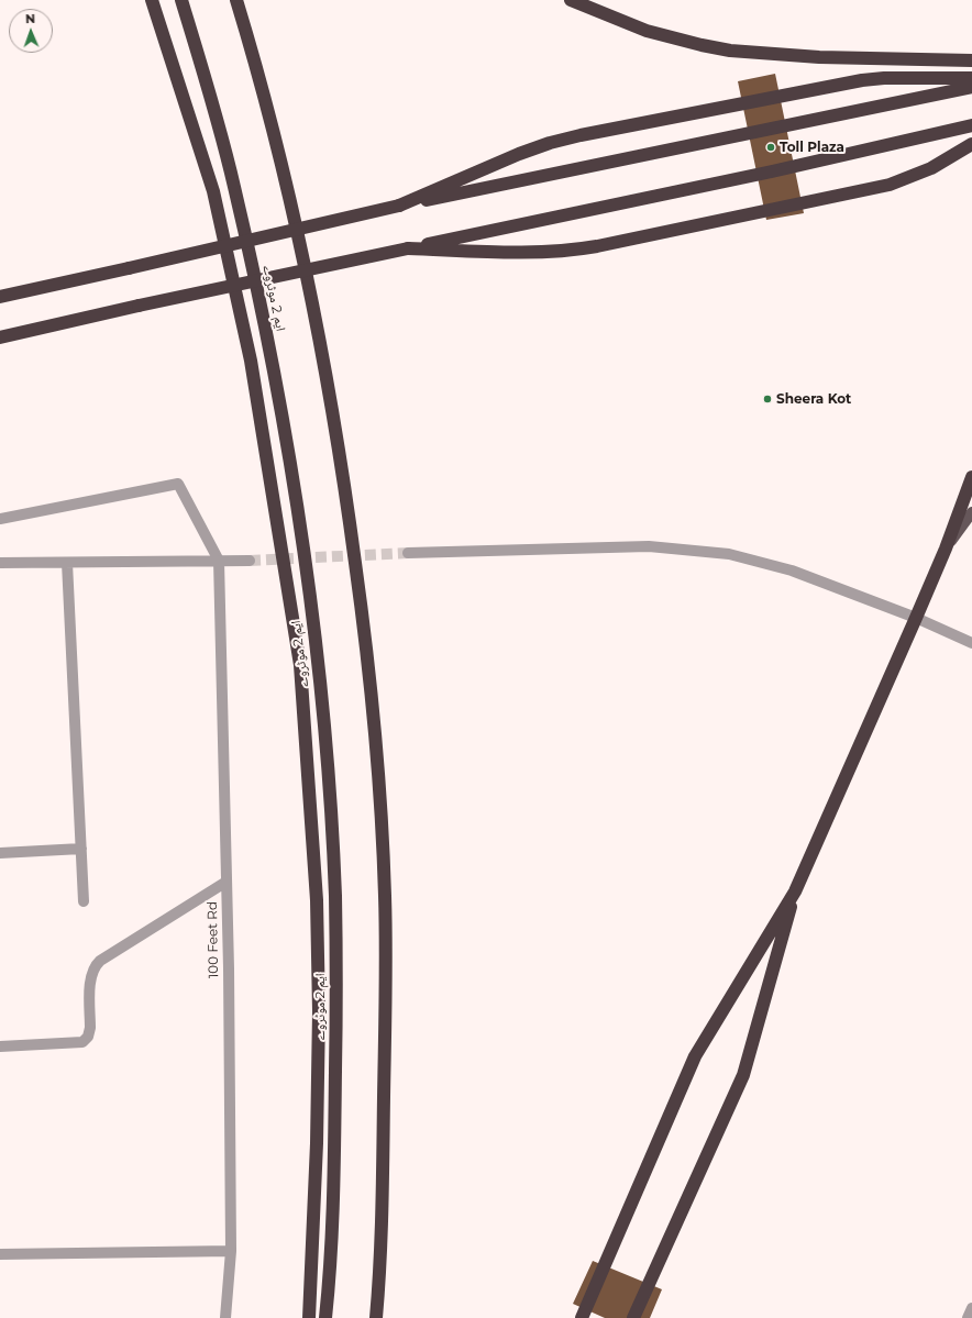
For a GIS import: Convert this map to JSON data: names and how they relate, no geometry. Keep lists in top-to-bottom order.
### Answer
{
  "streets": {
    "highway": ["ایم 2 موٹروے"],
    "street": ["100 Feet Rd"]
  },
  "places": ["Toll Plaza", "Sheera Kot"],
  "north": "top"
}
